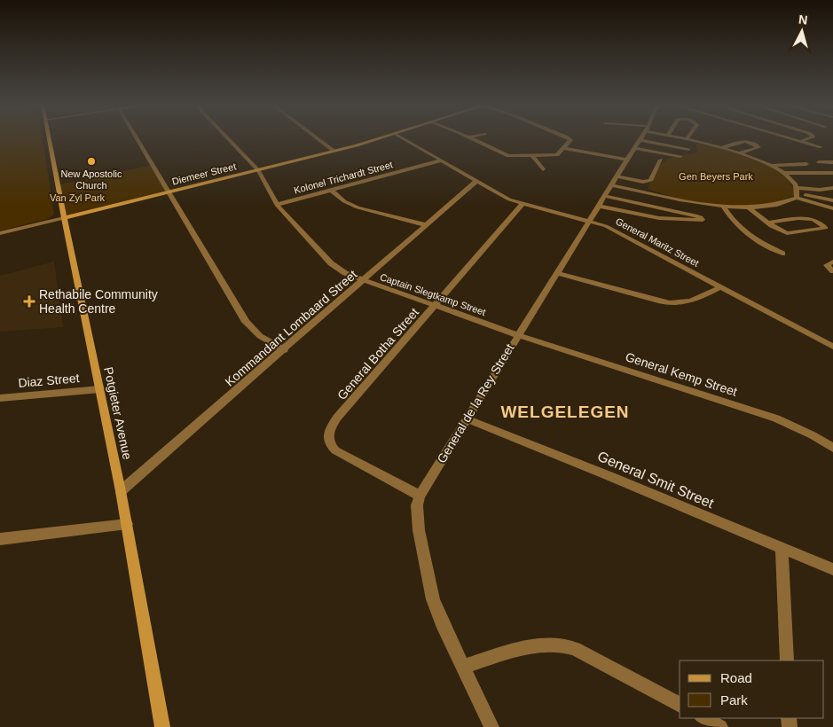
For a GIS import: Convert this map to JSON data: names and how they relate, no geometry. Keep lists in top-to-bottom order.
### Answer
{
  "streets": {
    "street": [
      "Diemeer Street",
      "Kolonel Trichardt Street",
      "General Maritz Street",
      "Captain Slegtkamp Street",
      "Kommandant Lombaard Street",
      "General Botha Street",
      "General Kemp Street",
      "Diaz Street",
      "General de la Rey Street",
      "Potgieter Avenue",
      "General Smit Street"
    ]
  },
  "crossings": [
    ["Diemeer Street", "Captain Slegtkamp Street"],
    ["Diemeer Street", "Potgieter Avenue"],
    ["Kolonel Trichardt Street", "General Maritz Street"],
    ["Kolonel Trichardt Street", "Captain Slegtkamp Street"],
    ["General Maritz Street", "Kommandant Lombaard Street"],
    ["General Maritz Street", "General Botha Street"],
    ["General Maritz Street", "General de la Rey Street"],
    ["Captain Slegtkamp Street", "Kommandant Lombaard Street"],
    ["Captain Slegtkamp Street", "General Botha Street"],
    ["Captain Slegtkamp Street", "General Kemp Street"],
    ["Captain Slegtkamp Street", "General de la Rey Street"],
    ["Kommandant Lombaard Street", "Potgieter Avenue"],
    ["General Botha Street", "General de la Rey Street"],
    ["General Kemp Street", "General de la Rey Street"],
    ["Diaz Street", "Potgieter Avenue"],
    ["General de la Rey Street", "General Smit Street"]
  ],
  "districts": ["WELGELEGEN"],
  "parks": ["Gen Beyers Park", "Van Zyl Park"],
  "places": {
    "other": ["New Apostolic Church"],
    "health": ["Rethabile Community Health Centre"]
  },
  "legend": ["Road", "Park"],
  "north": "top"
}
